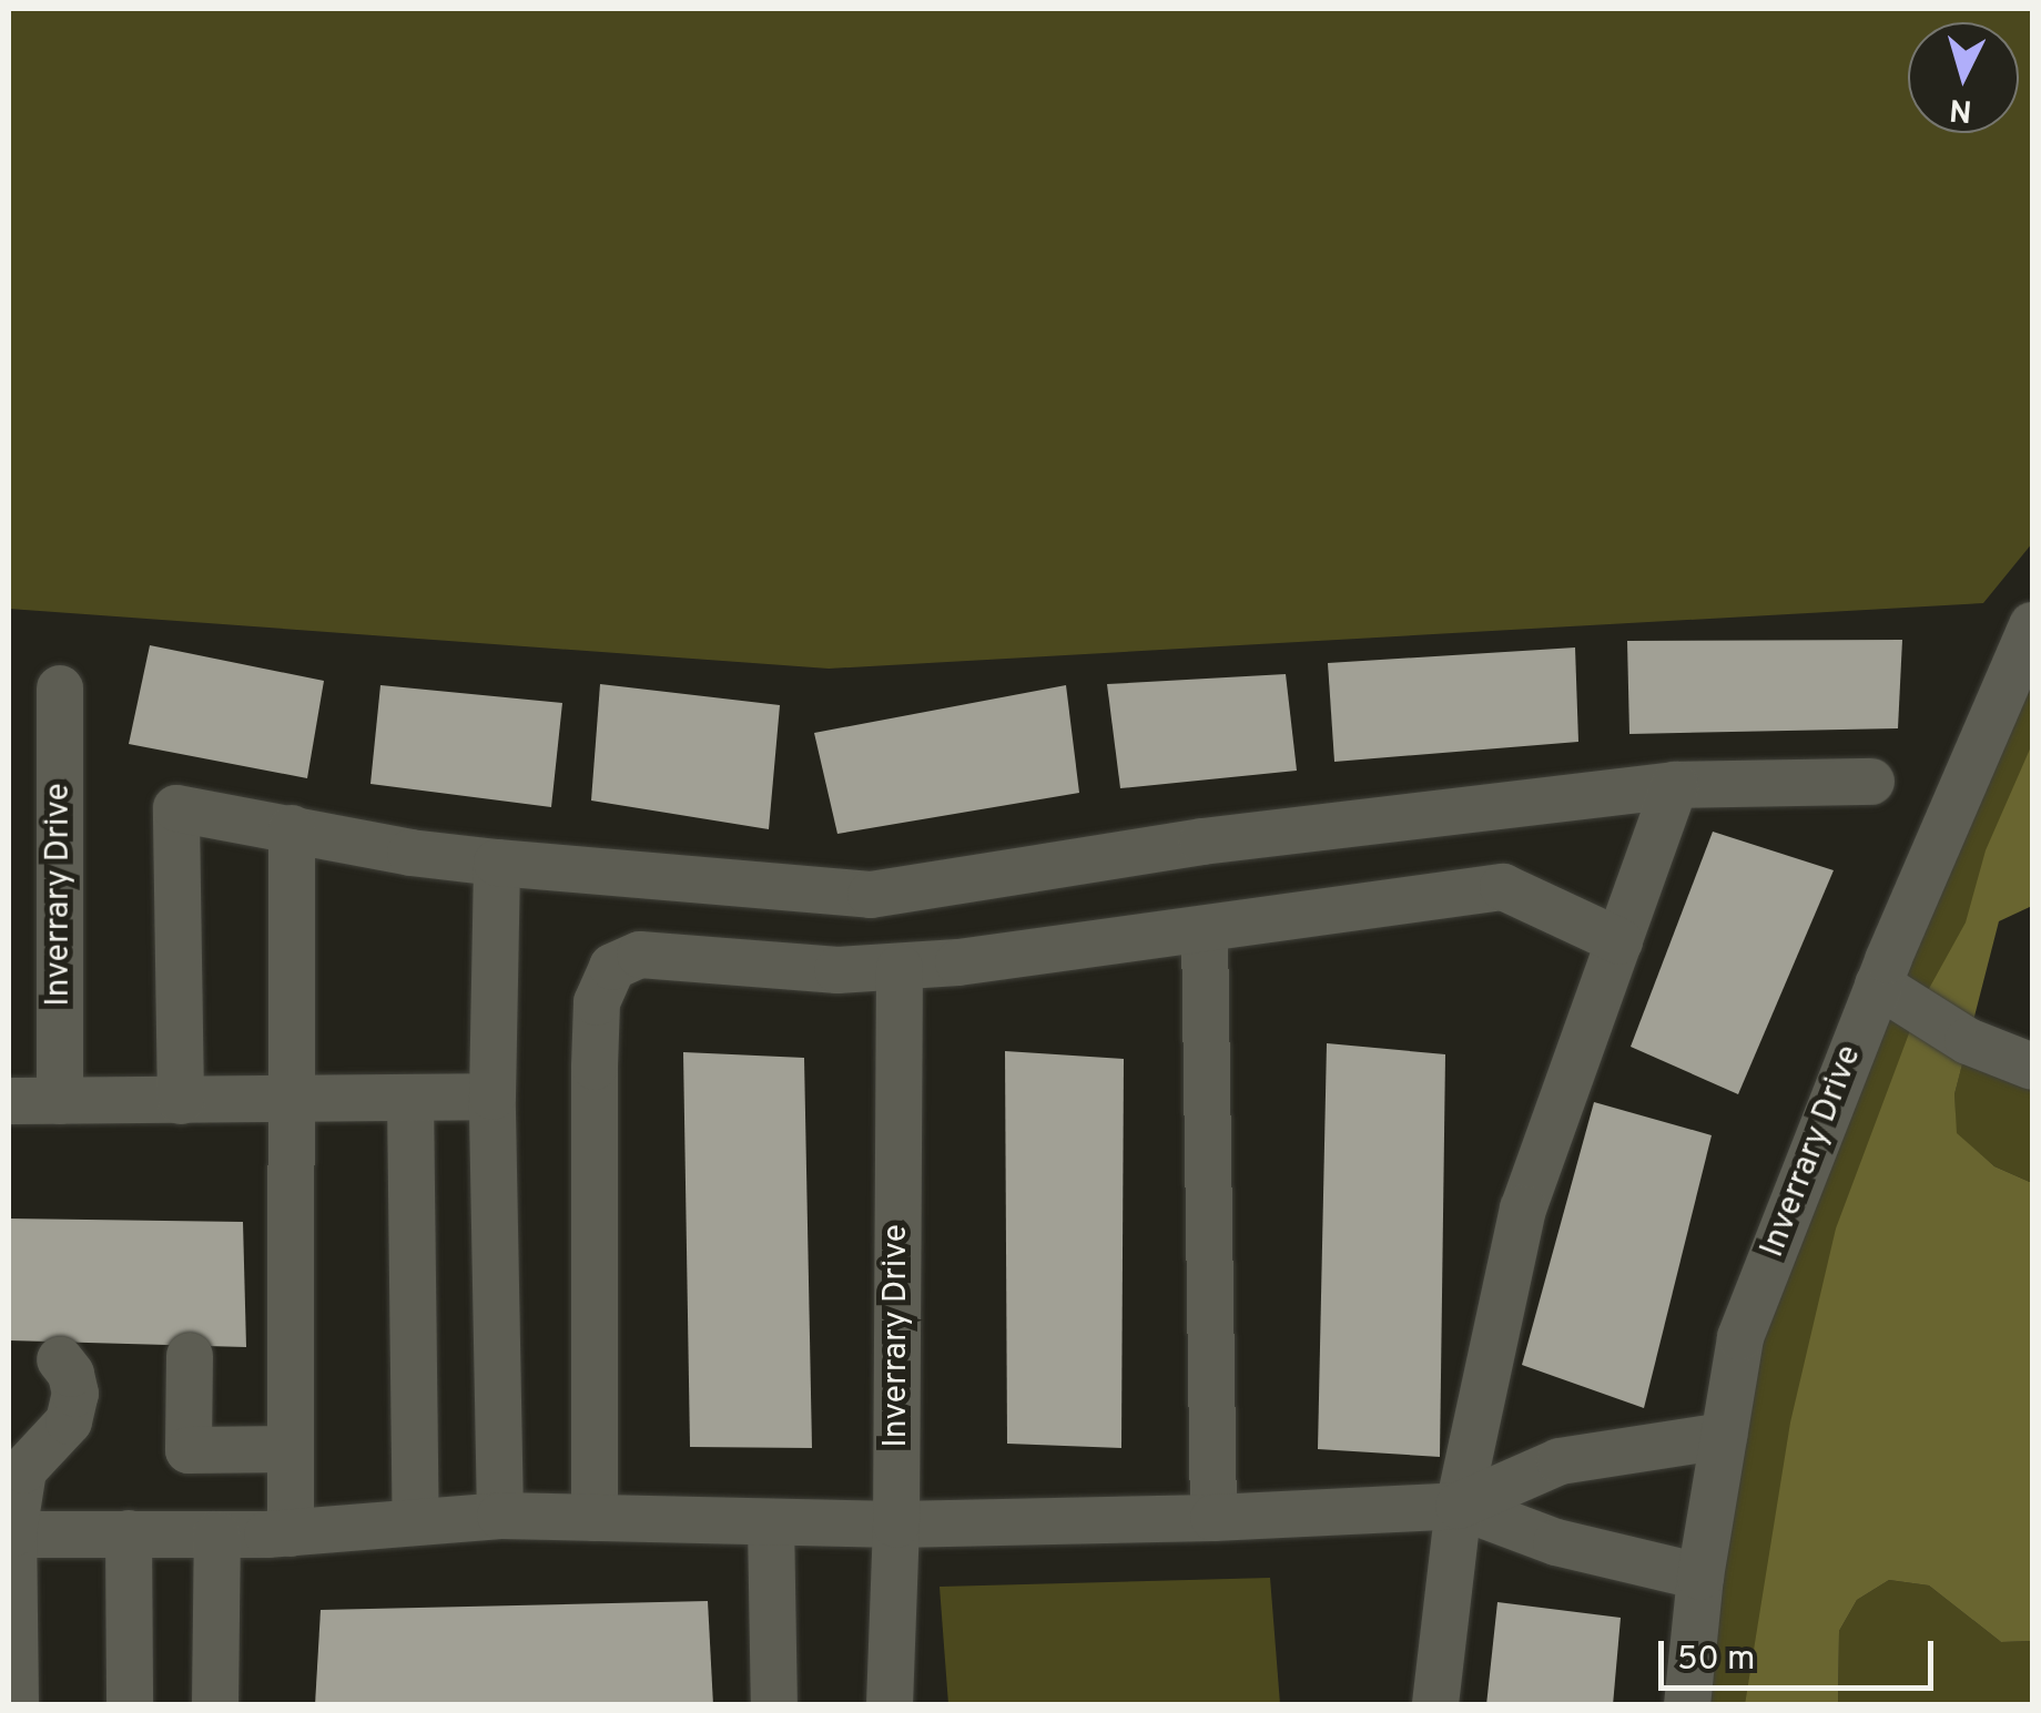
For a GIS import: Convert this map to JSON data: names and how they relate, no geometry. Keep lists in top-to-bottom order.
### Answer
{
  "streets": {
    "street": ["Inverrary Drive"]
  },
  "scale_bar": "50 m",
  "north": "bottom"
}
